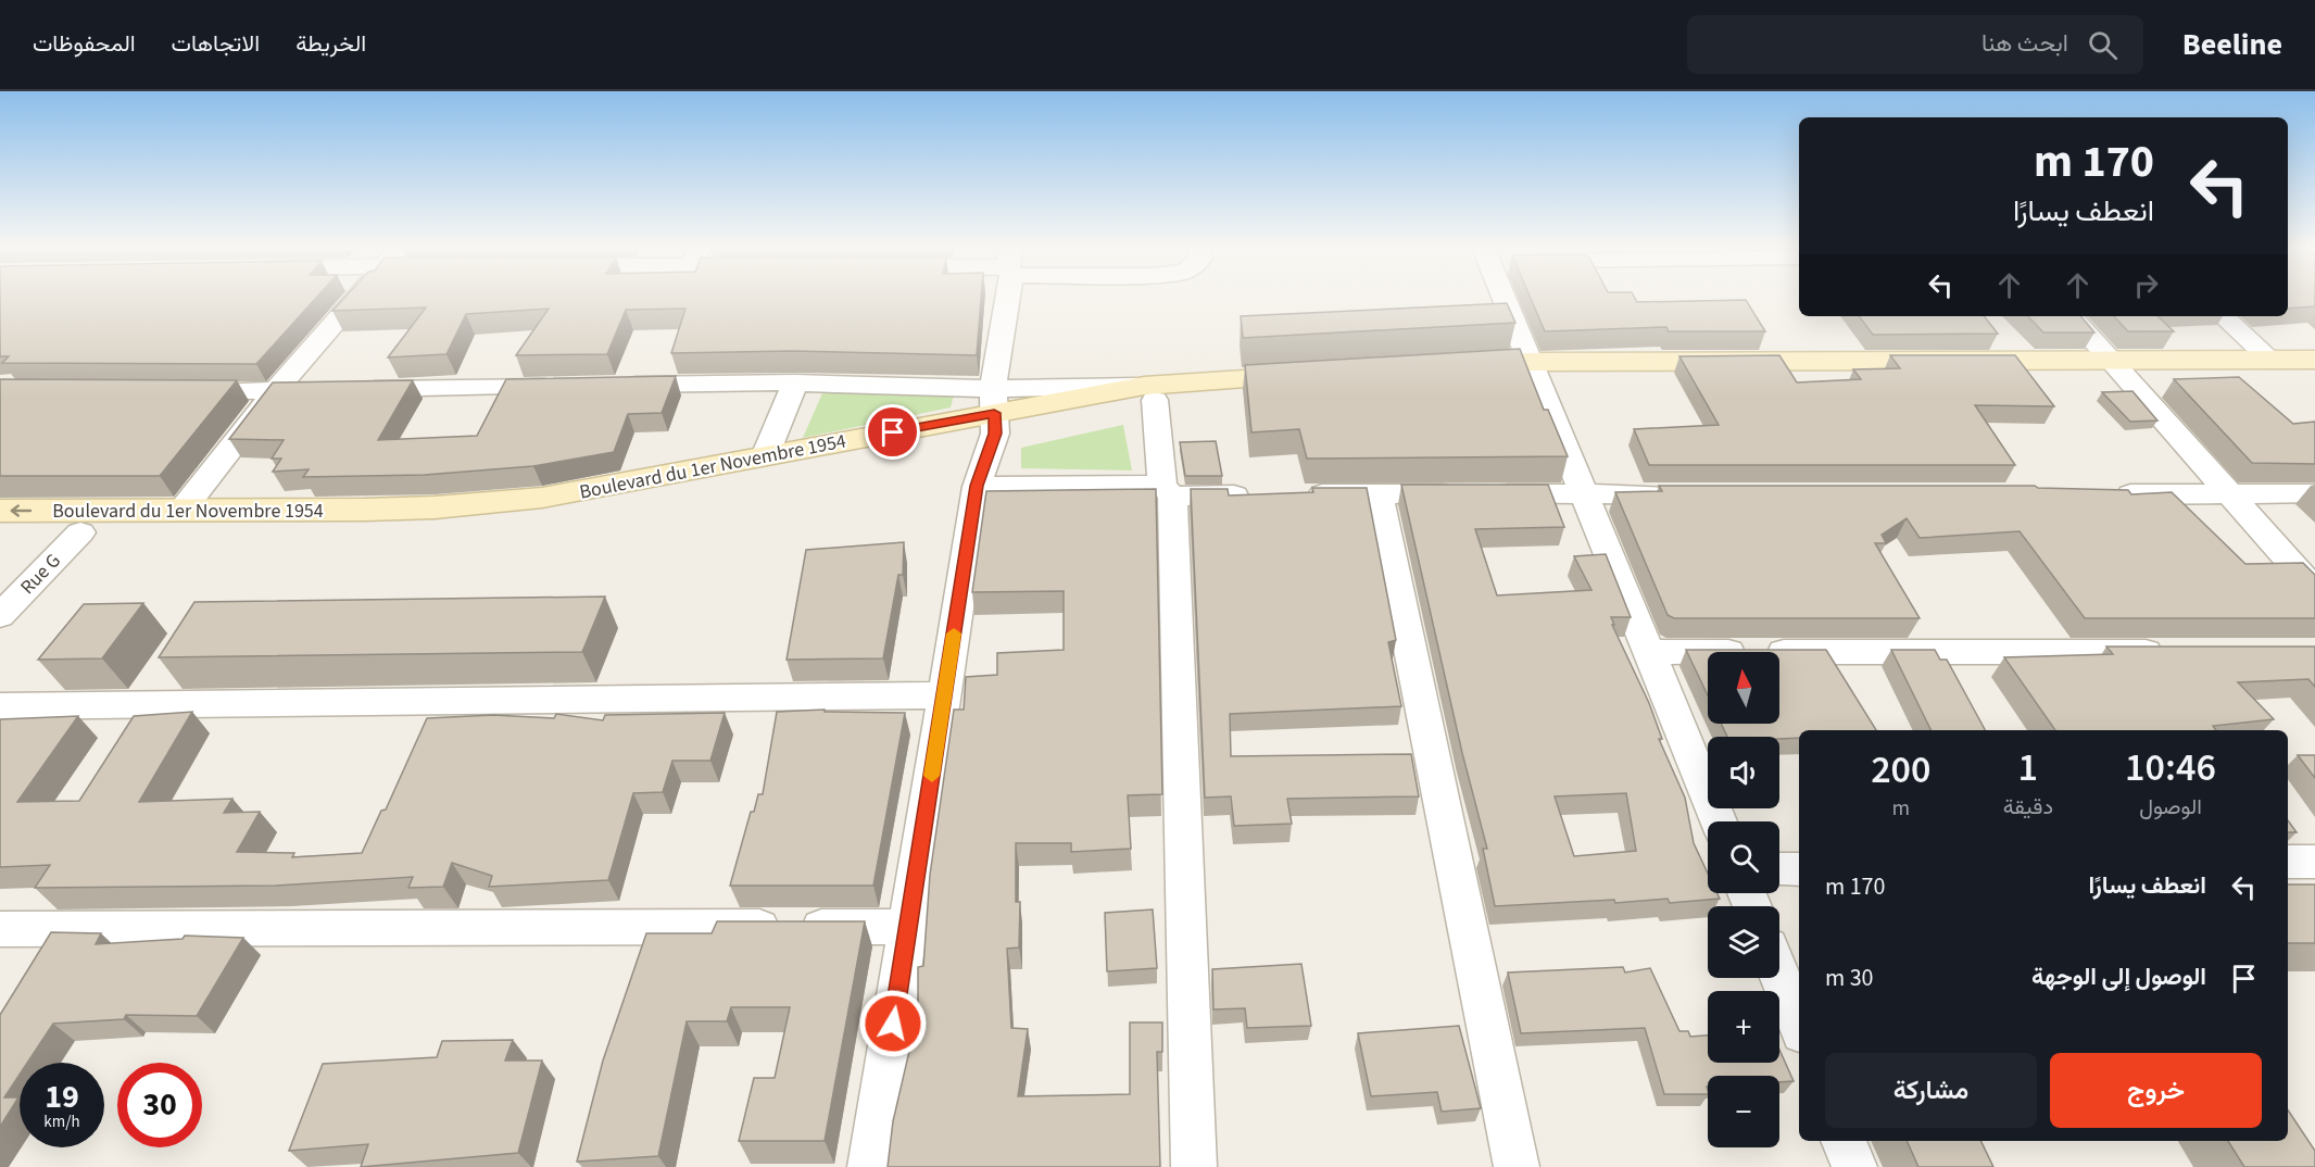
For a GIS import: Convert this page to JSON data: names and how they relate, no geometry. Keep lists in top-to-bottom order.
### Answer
{
  "streets": {
    "main road": ["Boulevard du 1er Novembre 1954"],
    "street": ["Rue G"]
  },
  "crossings": [
    ["Boulevard du 1er Novembre 1954", "Rue G"]
  ],
  "north": "top",
  "page": {
    "header": "Beeline",
    "search": "ابحث هنا",
    "nav": ["الخريطة", "الاتجاهات", "المحفوظات"],
    "turn": ["170 m", "انعطف يسارًا"],
    "map_buttons": ["+", "−"],
    "eta": [
      "10:46",
      "الوصول",
      "1",
      "دقيقة",
      "200",
      "m"
    ],
    "list": [
      {
        "name": "انعطف يسارًا",
        "value": "170 m"
      },
      {
        "name": "الوصول إلى الوجهة",
        "value": "30 m"
      }
    ],
    "buttons": ["خروج", "مشاركة"],
    "speed": "19 km/h",
    "limit": "30"
  }
}
